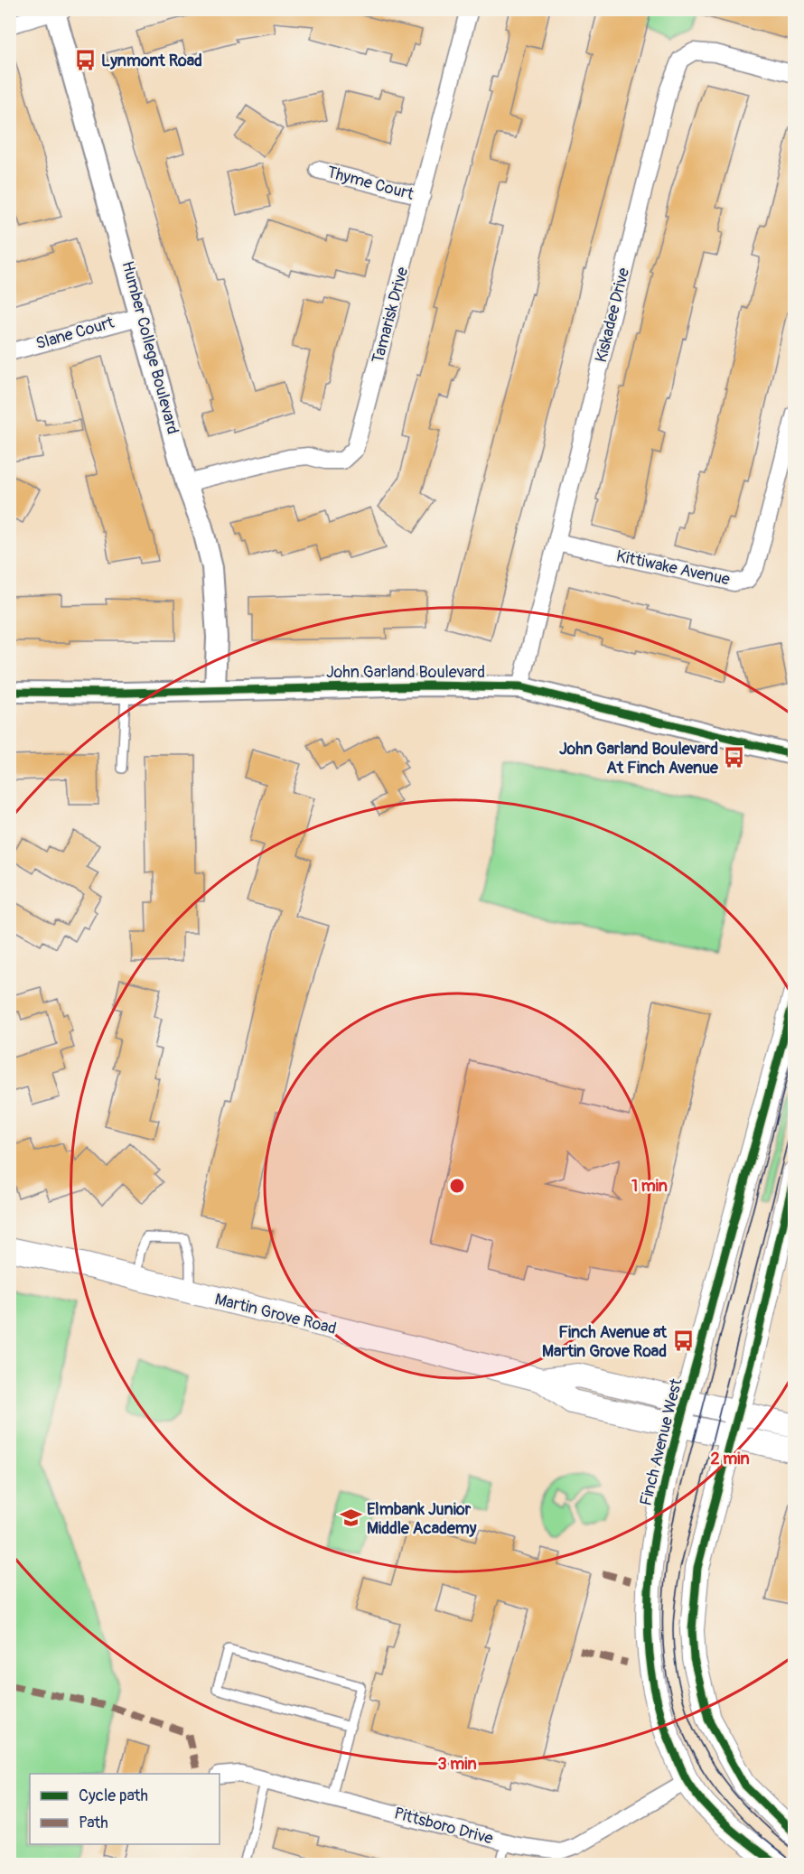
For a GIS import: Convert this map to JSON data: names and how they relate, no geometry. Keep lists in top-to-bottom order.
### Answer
{
  "streets": {
    "main road": ["Martin Grove Road", "Finch Avenue West"],
    "street": [
      "Thyme Court",
      "Tamarisk Drive",
      "Kiskadee Drive",
      "Slane Court",
      "Humber College Boulevard",
      "Kittiwake Avenue",
      "John Garland Boulevard",
      "Pittsboro Drive"
    ]
  },
  "crossings": [
    ["Thyme Court", "Tamarisk Drive"],
    ["Tamarisk Drive", "Humber College Boulevard"],
    ["Kiskadee Drive", "Kittiwake Avenue"],
    ["Kiskadee Drive", "John Garland Boulevard"],
    ["Slane Court", "Humber College Boulevard"],
    ["Humber College Boulevard", "John Garland Boulevard"],
    ["Martin Grove Road", "Finch Avenue West"],
    ["Finch Avenue West", "Pittsboro Drive"]
  ],
  "places": {
    "bus stop": ["Lynmont Road", "John Garland Boulevard At Finch Avenue", "Finch Avenue at Martin Grove Road"],
    "school or university": ["Elmbank Junior Middle Academy"]
  },
  "legend": ["Cycle path", "Path"],
  "rings": ["1 min", "2 min", "3 min"]
}
